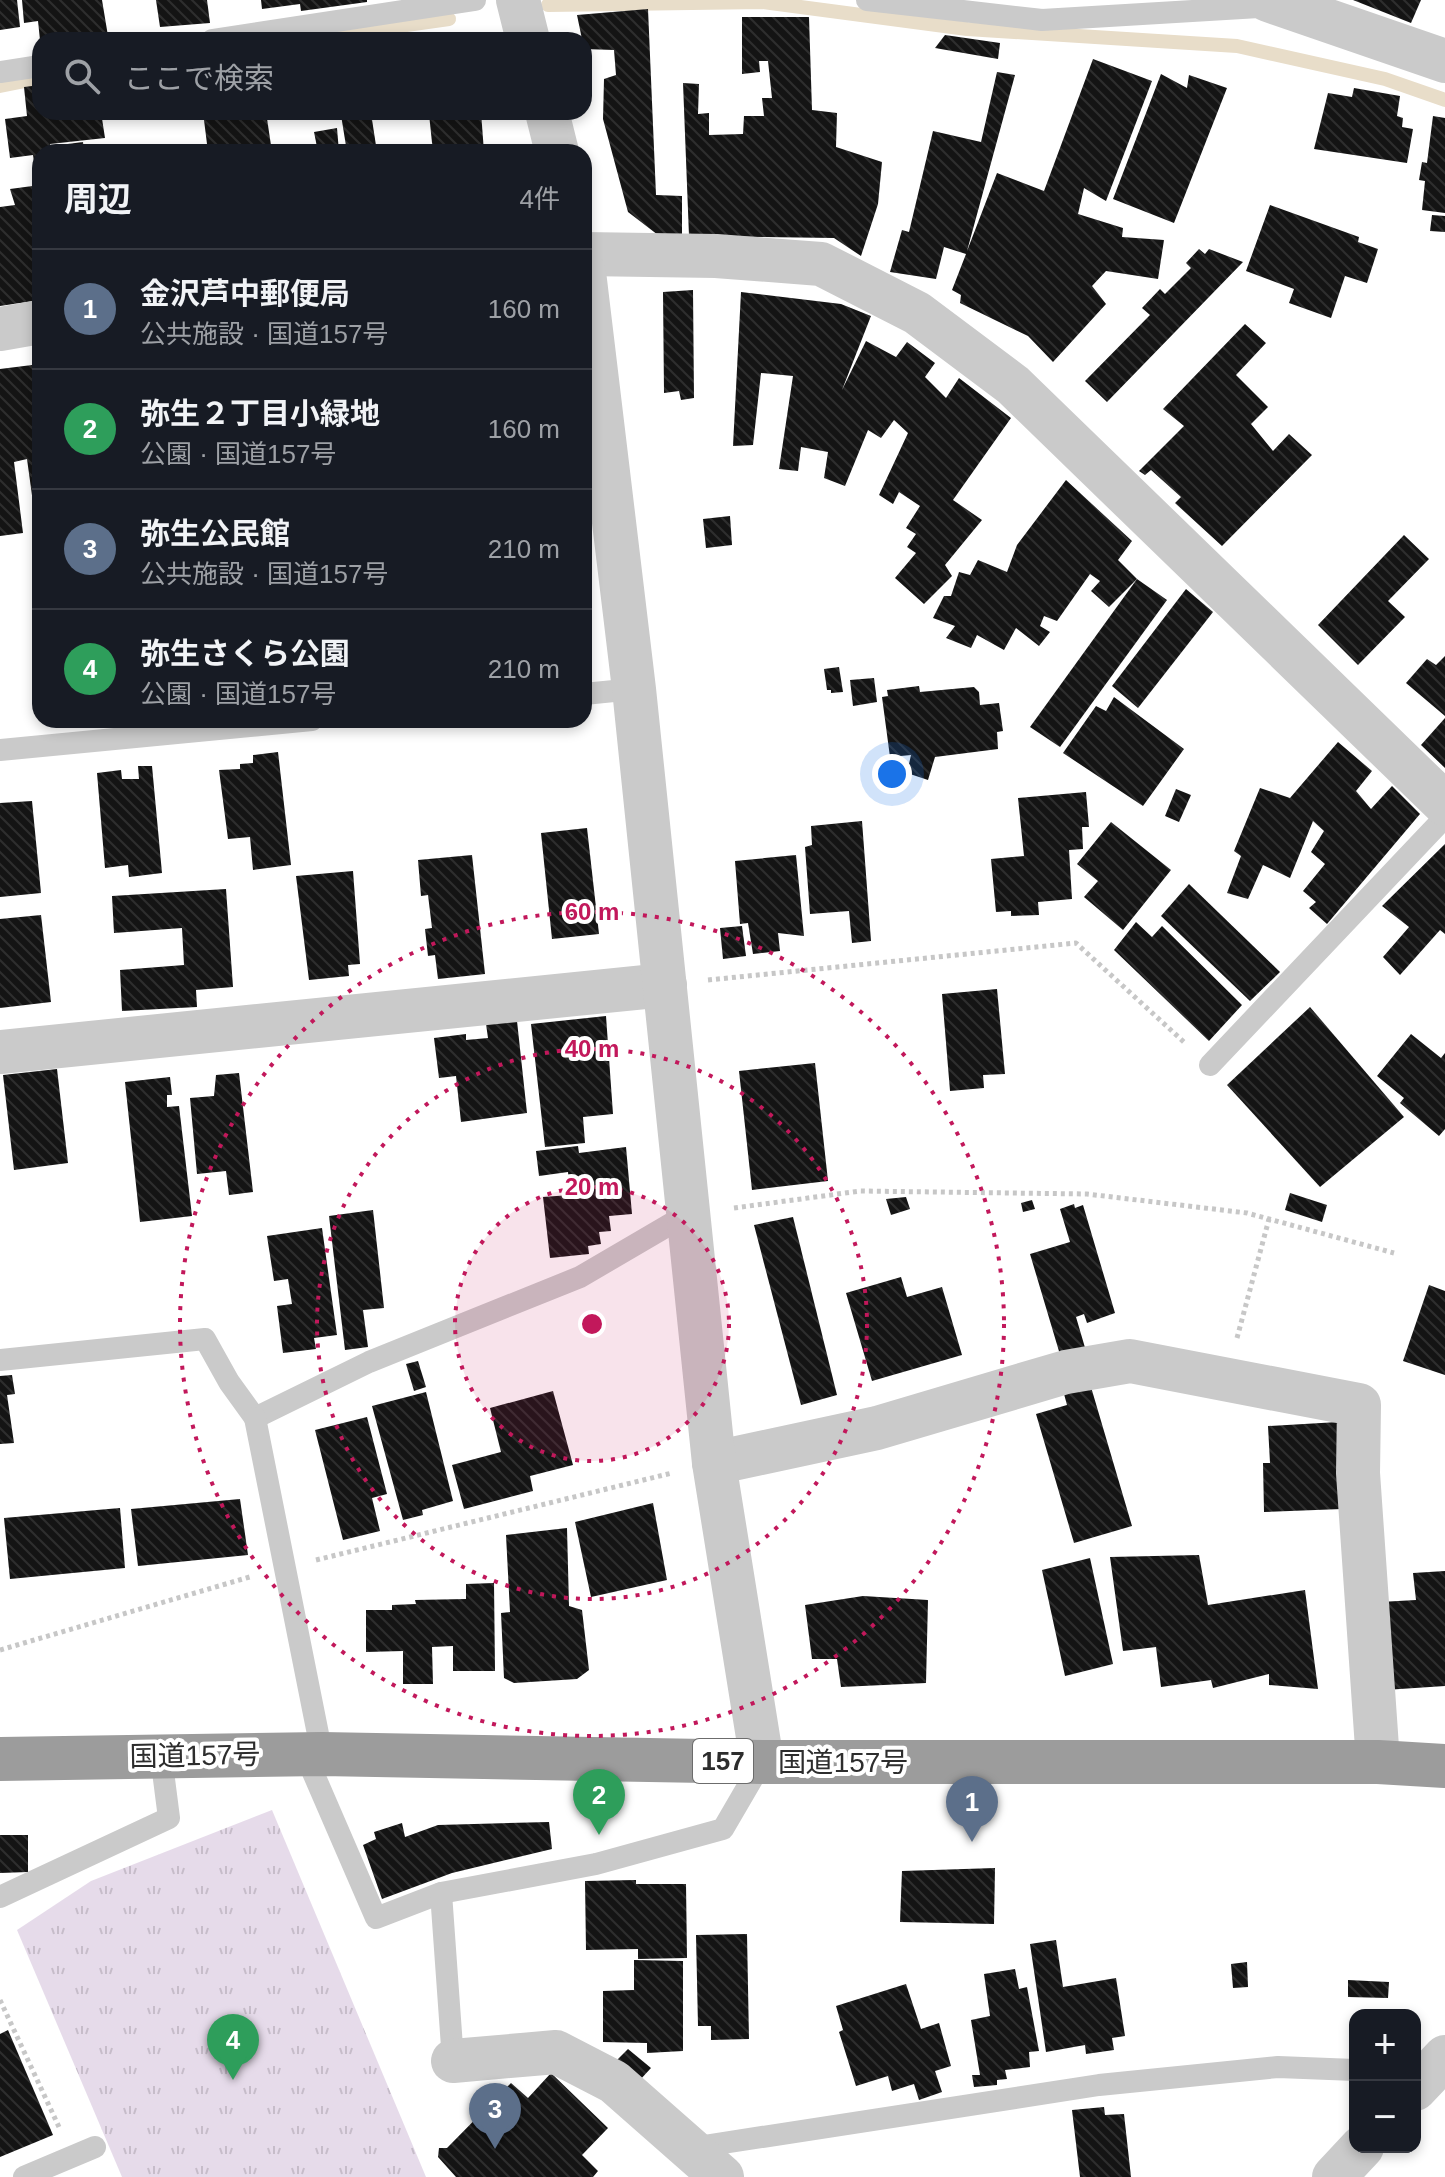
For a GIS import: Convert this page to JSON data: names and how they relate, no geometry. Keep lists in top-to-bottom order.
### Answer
{
  "streets": {
    "highway": ["国道157号", "157"]
  },
  "page": {
    "search": "ここで検索",
    "heading": ["周辺", "4件"],
    "list": [
      {
        "mark": "1",
        "name": "金沢芦中郵便局",
        "note": "公共施設 · 国道157号",
        "value": "160 m"
      },
      {
        "mark": "2",
        "name": "弥生２丁目小緑地",
        "note": "公園 · 国道157号",
        "value": "160 m"
      },
      {
        "mark": "3",
        "name": "弥生公民館",
        "note": "公共施設 · 国道157号",
        "value": "210 m"
      },
      {
        "mark": "4",
        "name": "弥生さくら公園",
        "note": "公園 · 国道157号",
        "value": "210 m"
      }
    ],
    "pins": [
      "2",
      "1",
      "4",
      "3"
    ],
    "map_buttons": ["+", "−"]
  },
  "rings": ["60 m", "40 m", "20 m"]
}
